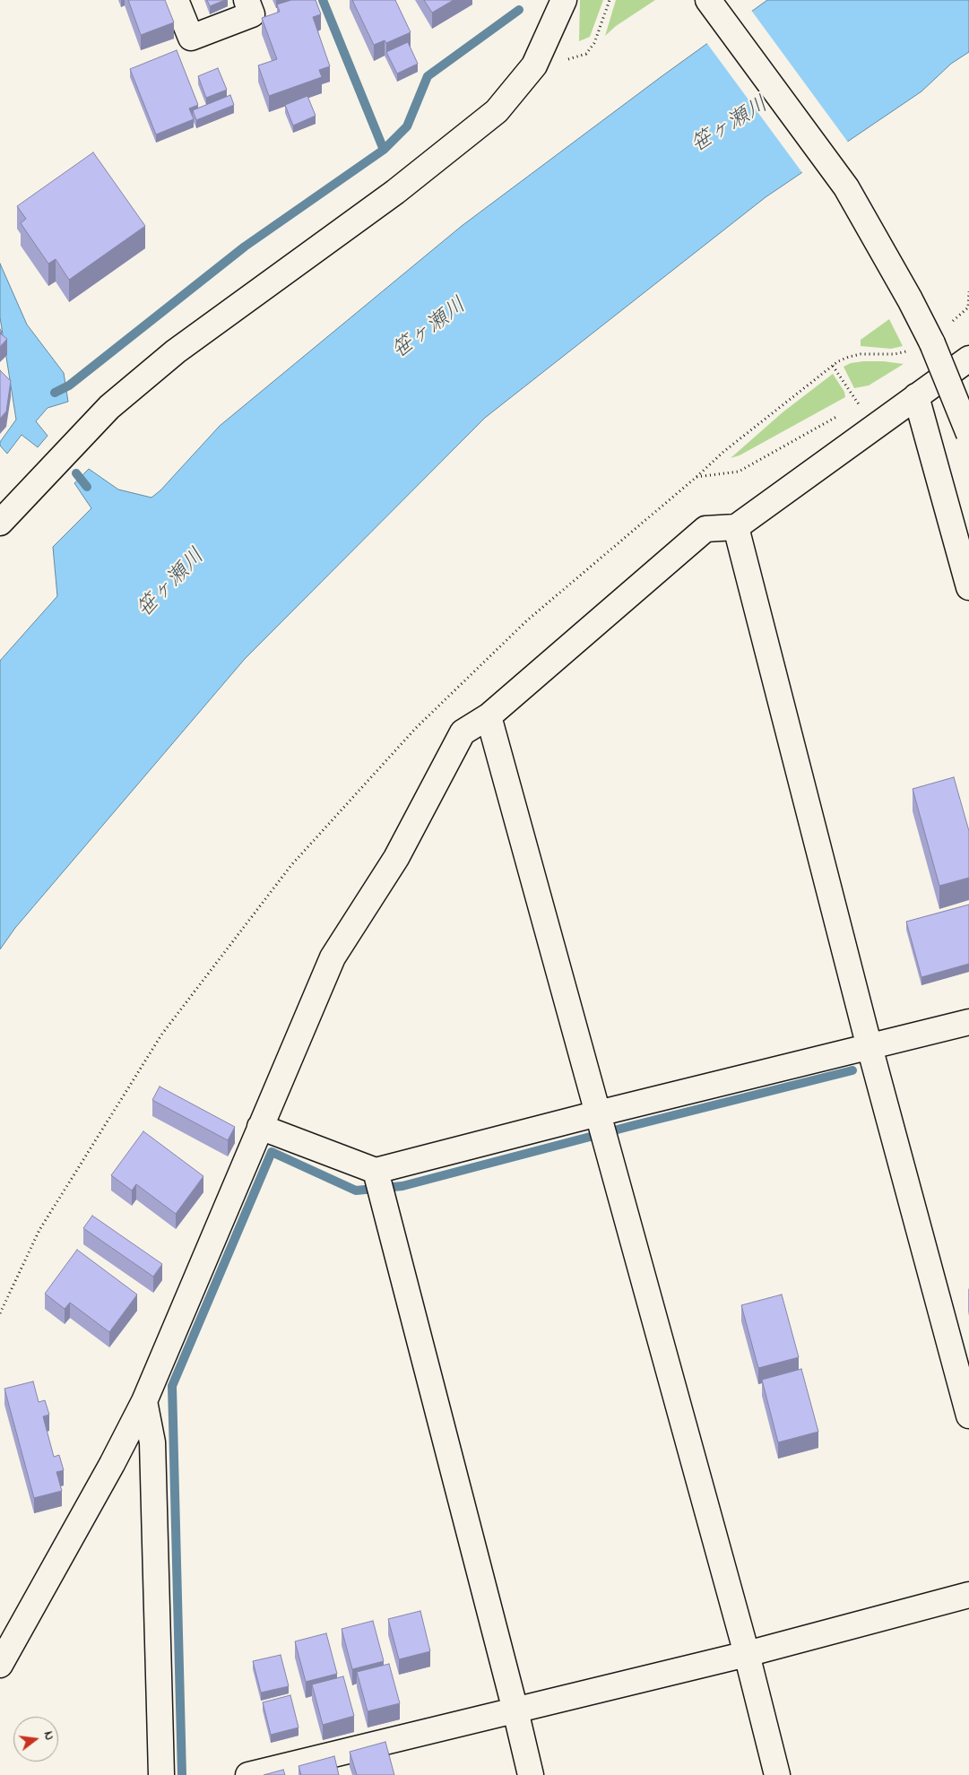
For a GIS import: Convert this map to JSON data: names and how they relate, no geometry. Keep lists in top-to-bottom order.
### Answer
{
  "water": ["笹ヶ瀬川"],
  "north": "right"
}
